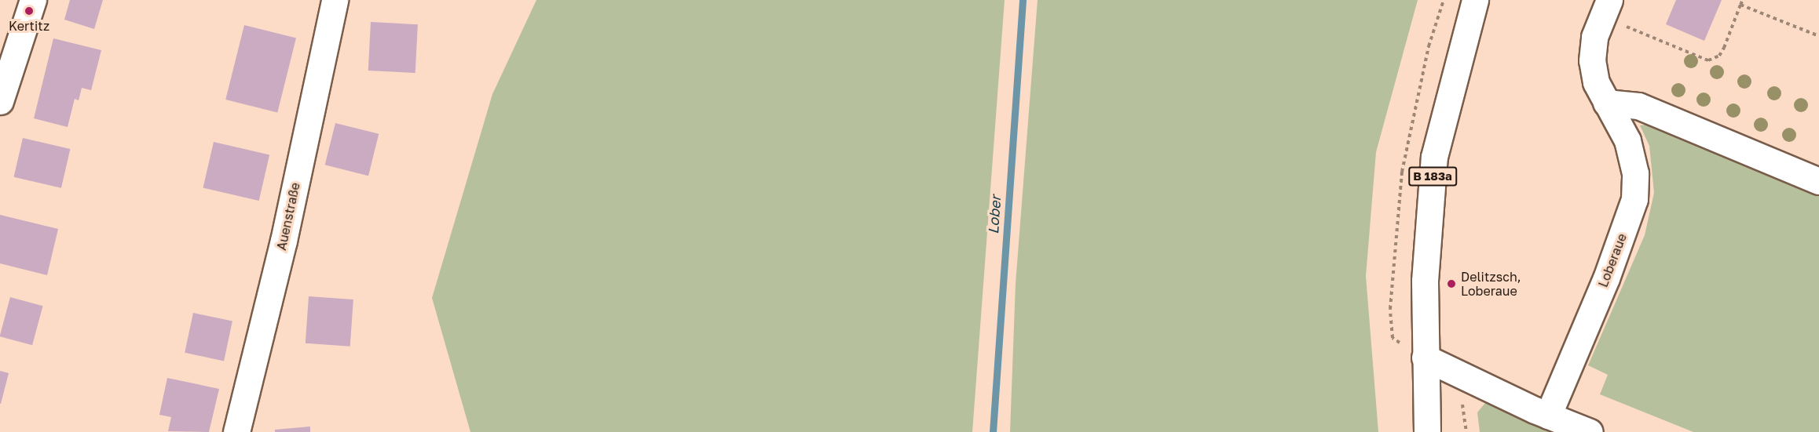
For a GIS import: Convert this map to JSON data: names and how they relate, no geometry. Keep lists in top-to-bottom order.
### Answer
{
  "streets": {
    "street": ["B 183a", "Auenstraße", "Loberaue"]
  },
  "water": ["Lober"],
  "places": ["Kertitz", "Delitzsch, Loberaue"]
}
